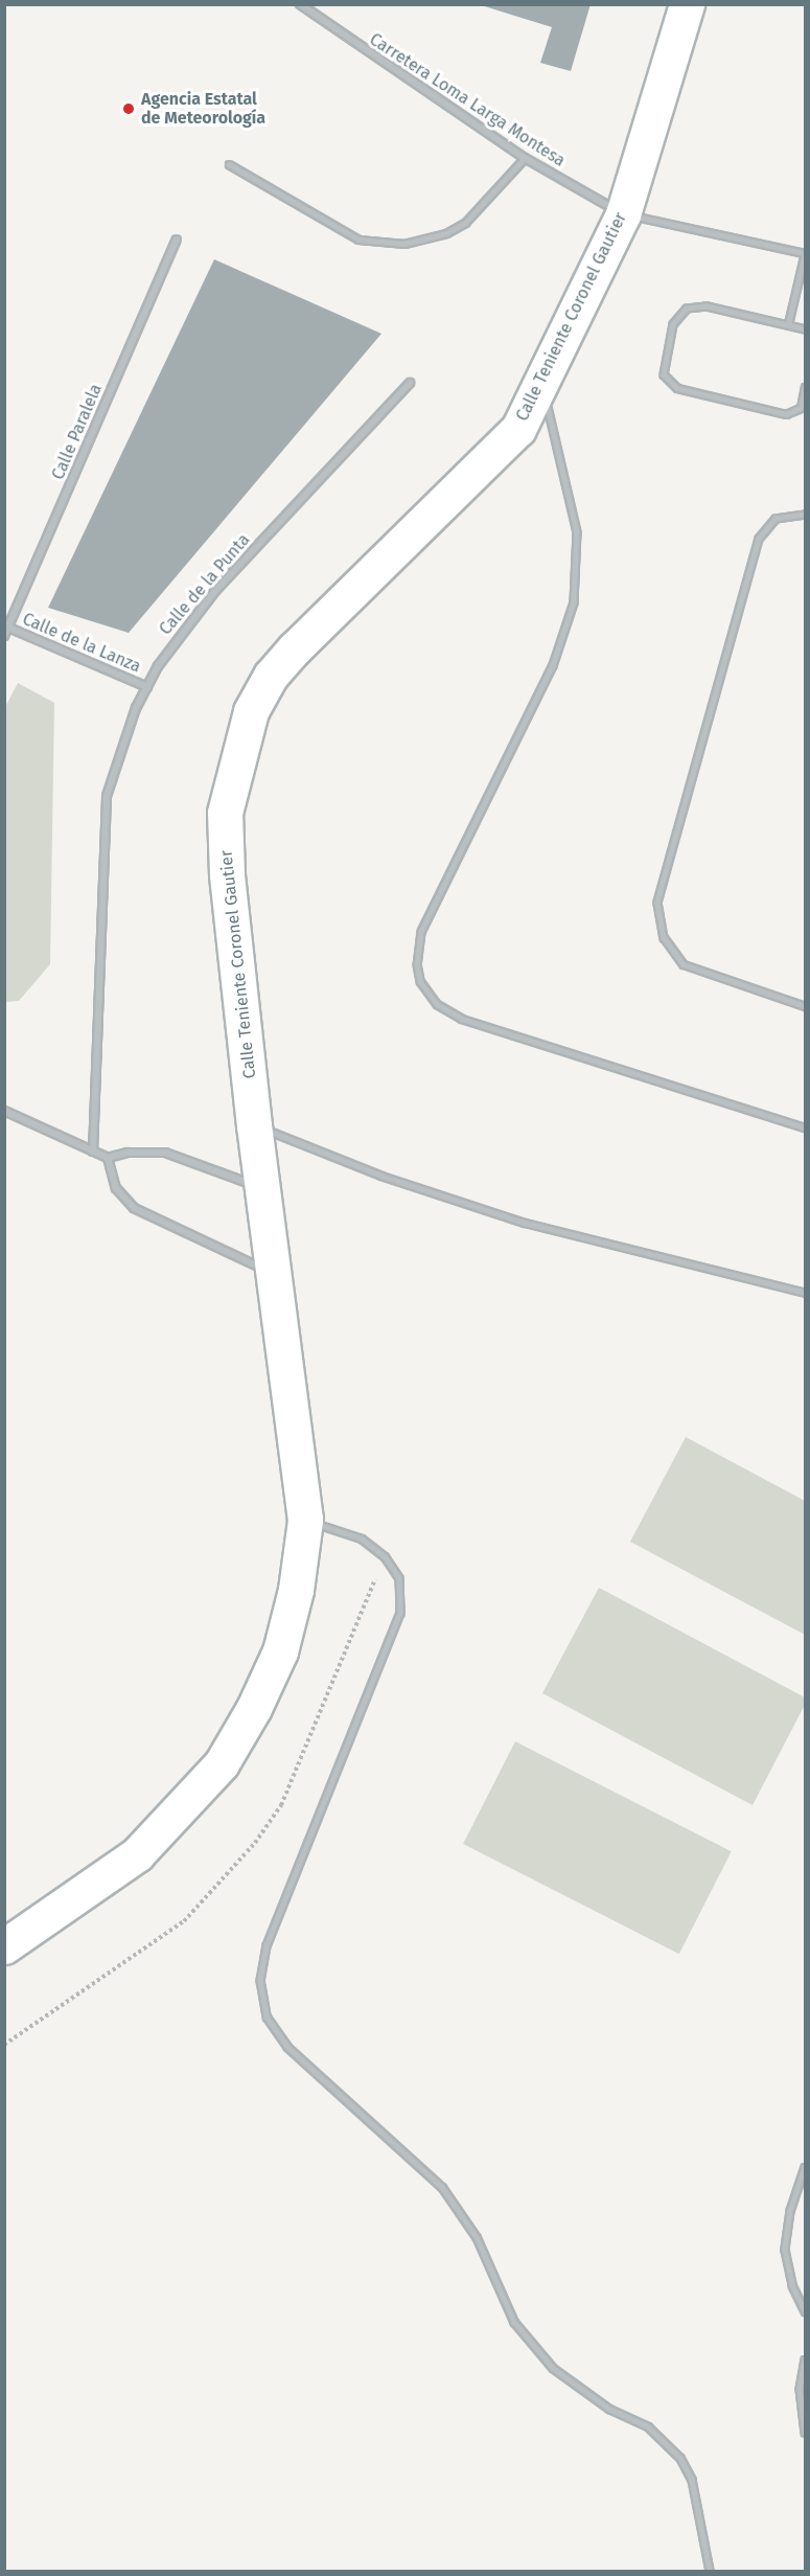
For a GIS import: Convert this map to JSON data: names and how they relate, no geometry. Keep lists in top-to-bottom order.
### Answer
{
  "streets": {
    "main road": ["Calle Teniente Coronel Gautier"],
    "street": [
      "Carretera Loma Larga Montesa",
      "Calle Paralela",
      "Calle de la Punta",
      "Calle de la Lanza"
    ]
  },
  "crossings": [
    ["Carretera Loma Larga Montesa", "Calle Teniente Coronel Gautier"],
    ["Calle Paralela", "Calle de la Lanza"],
    ["Calle de la Punta", "Calle de la Lanza"]
  ],
  "places": ["Agencia Estatal de Meteorología"]
}
